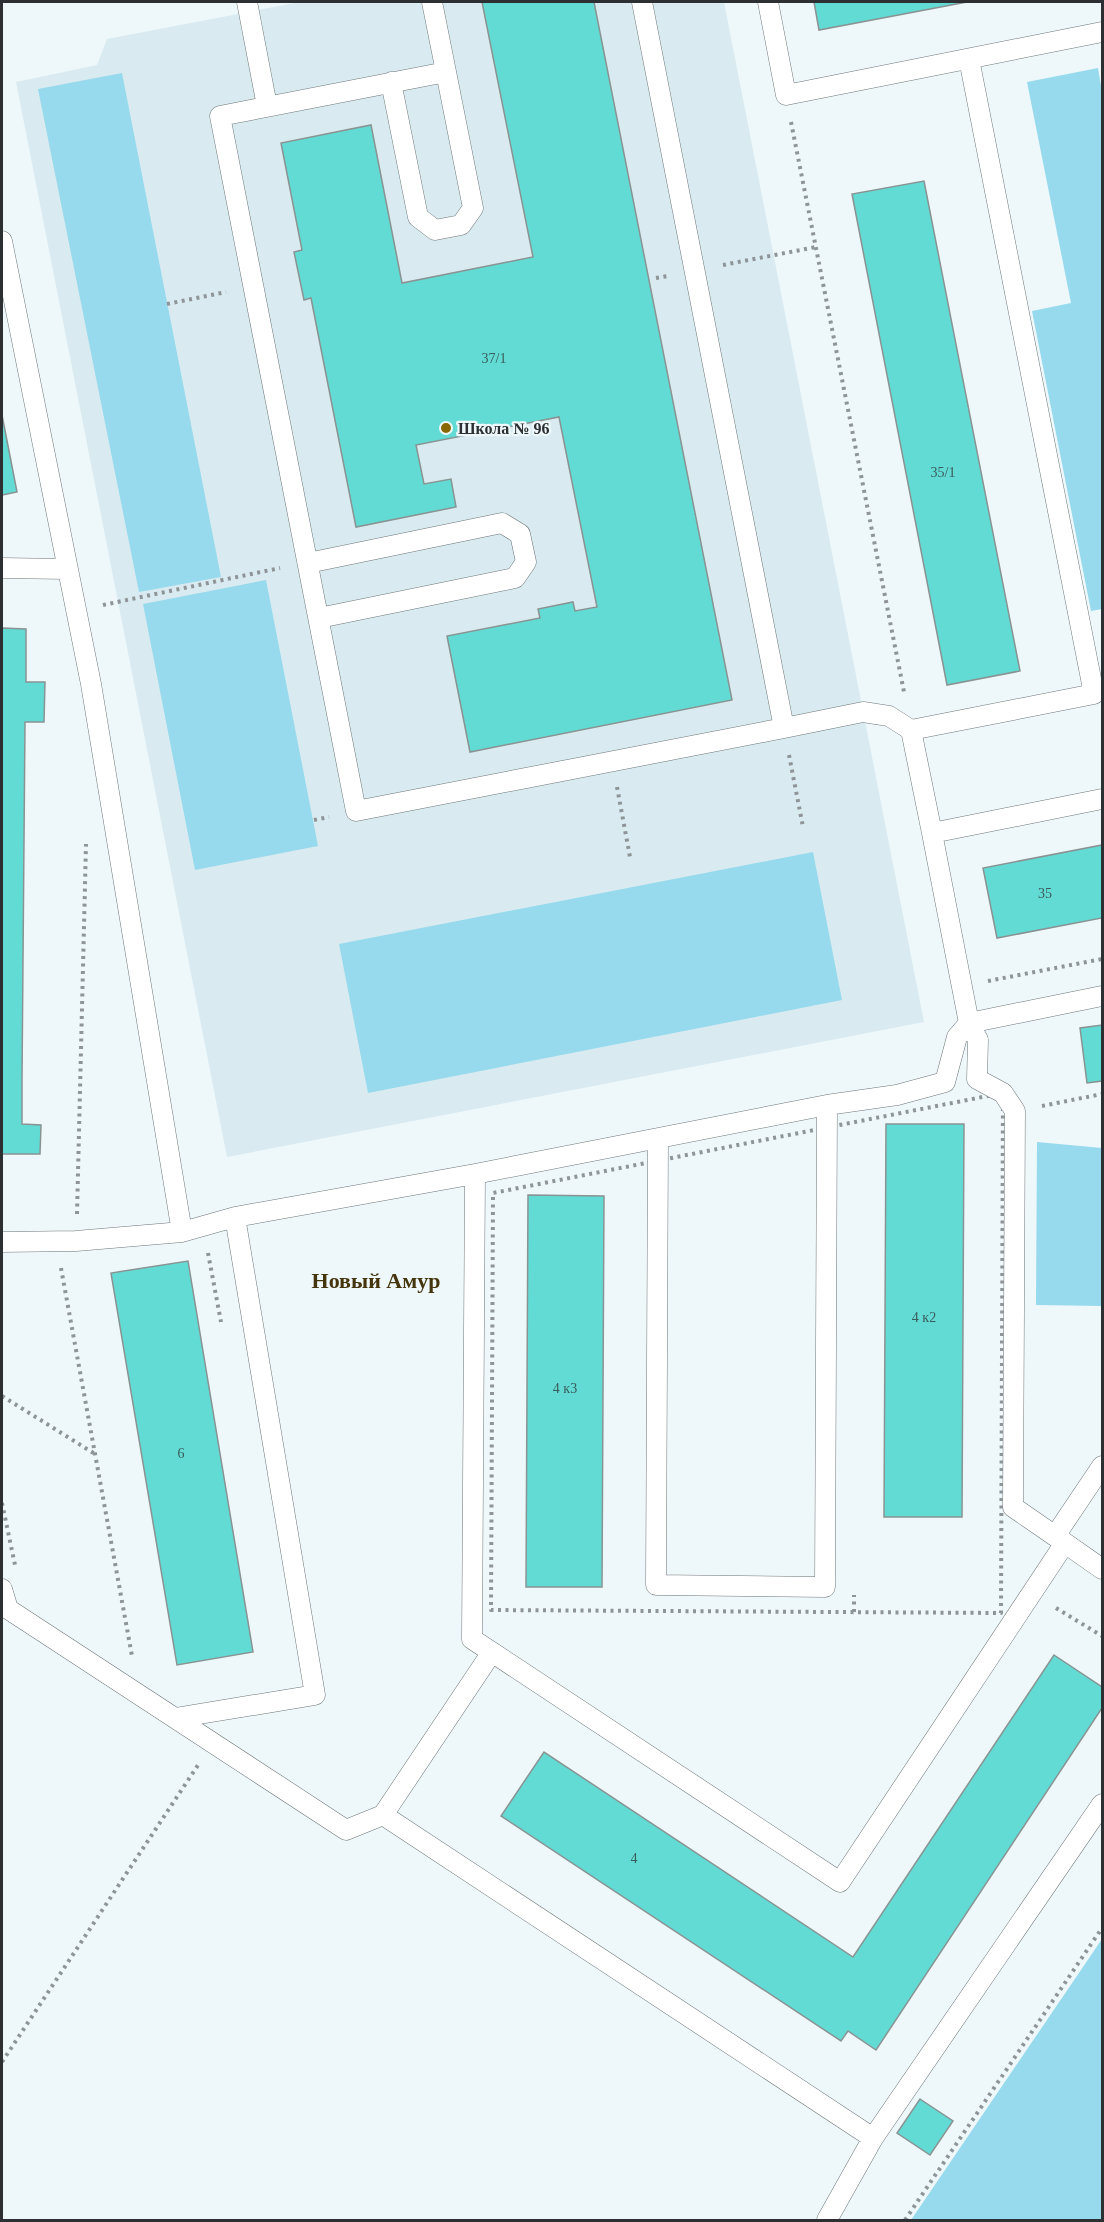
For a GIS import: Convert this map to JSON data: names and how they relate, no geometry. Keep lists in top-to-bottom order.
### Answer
{
  "districts": ["Новый Амур"],
  "places": ["Школа № 96"],
  "house_numbers": [
    "37/1",
    "35/1",
    "35",
    "4 к2",
    "4 к3",
    "6",
    "4"
  ]
}
